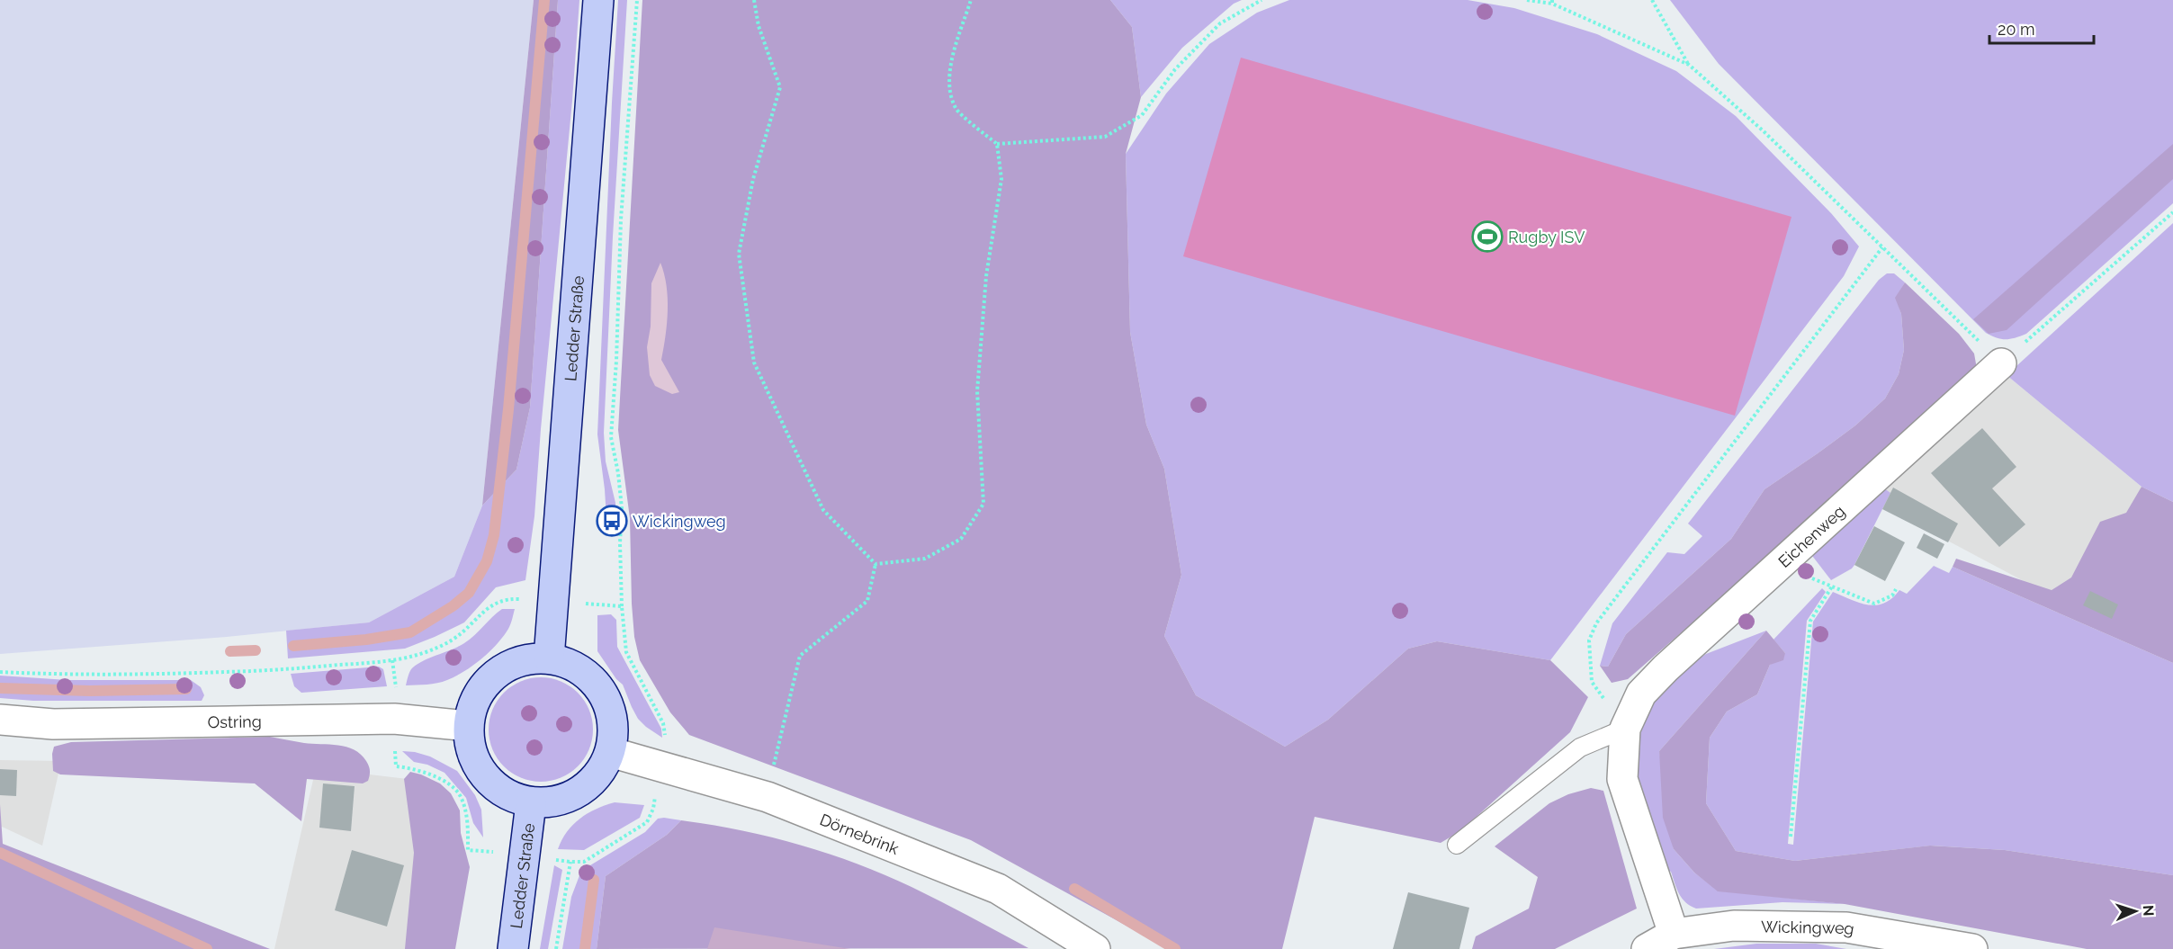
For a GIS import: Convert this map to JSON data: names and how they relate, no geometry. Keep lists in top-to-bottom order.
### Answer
{
  "streets": {
    "main road": ["Ledder Straße"],
    "street": [
      "Eichenweg",
      "Ostring",
      "Dörnebrink",
      "Wickingweg"
    ]
  },
  "crossings": [
    ["Ledder Straße", "Ostring"],
    ["Ledder Straße", "Dörnebrink"],
    ["Eichenweg", "Wickingweg"],
    ["Ostring", "Dörnebrink"]
  ],
  "places": {
    "sports": ["Rugby ISV"],
    "bus stop": ["Wickingweg"]
  },
  "scale_bar": "20 m",
  "north": "right"
}
